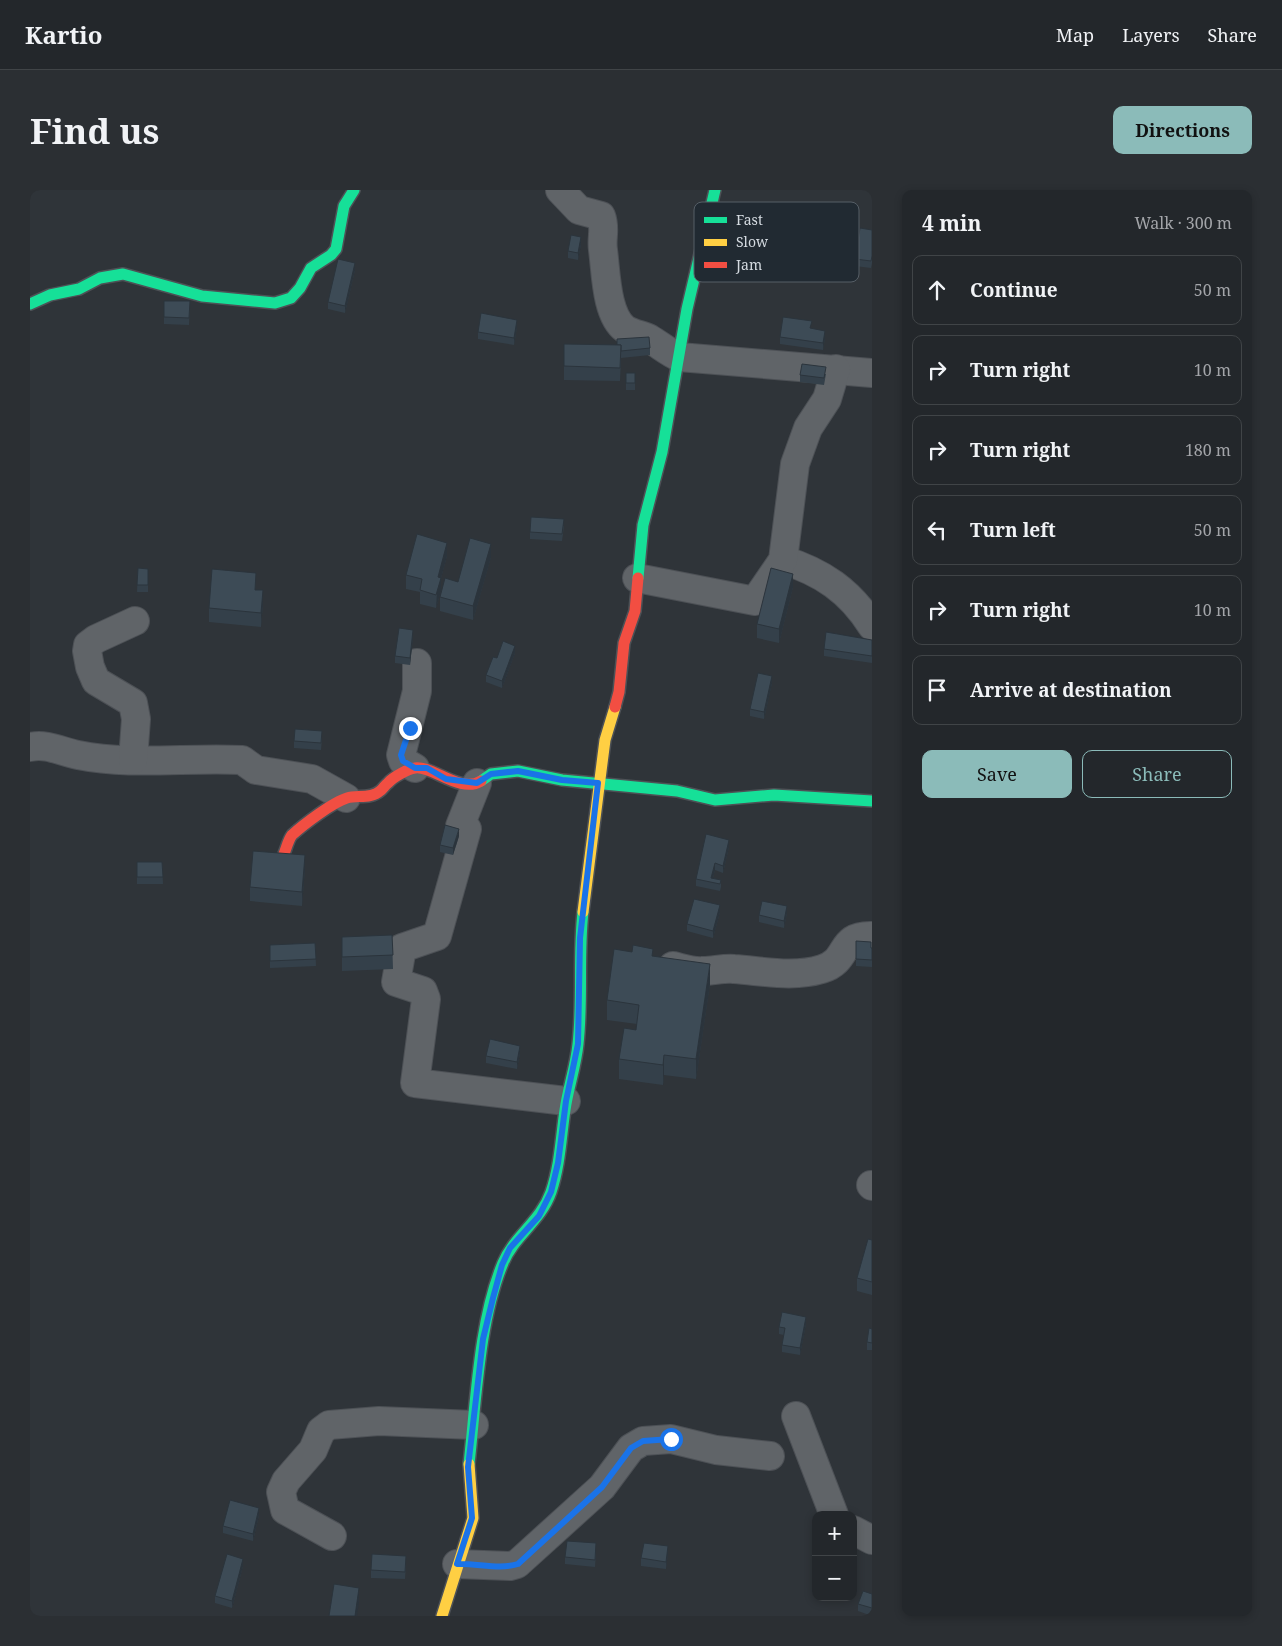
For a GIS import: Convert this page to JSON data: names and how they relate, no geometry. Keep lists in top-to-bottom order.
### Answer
{
  "legend": ["Fast", "Slow", "Jam"],
  "page": {
    "header": "Kartio",
    "nav": ["Map", "Layers", "Share"],
    "buttons": [
      "Directions",
      ["Save", "Share"]
    ],
    "title": "Find us",
    "heading": ["4 min", "Walk · 300 m"],
    "list": [
      ["Continue", "50 m"],
      ["Turn right", "10 m"],
      ["Turn right", "180 m"],
      ["Turn left", "50 m"],
      ["Turn right", "10 m"],
      "Arrive at destination"
    ],
    "map_buttons": ["+", "−"]
  }
}
